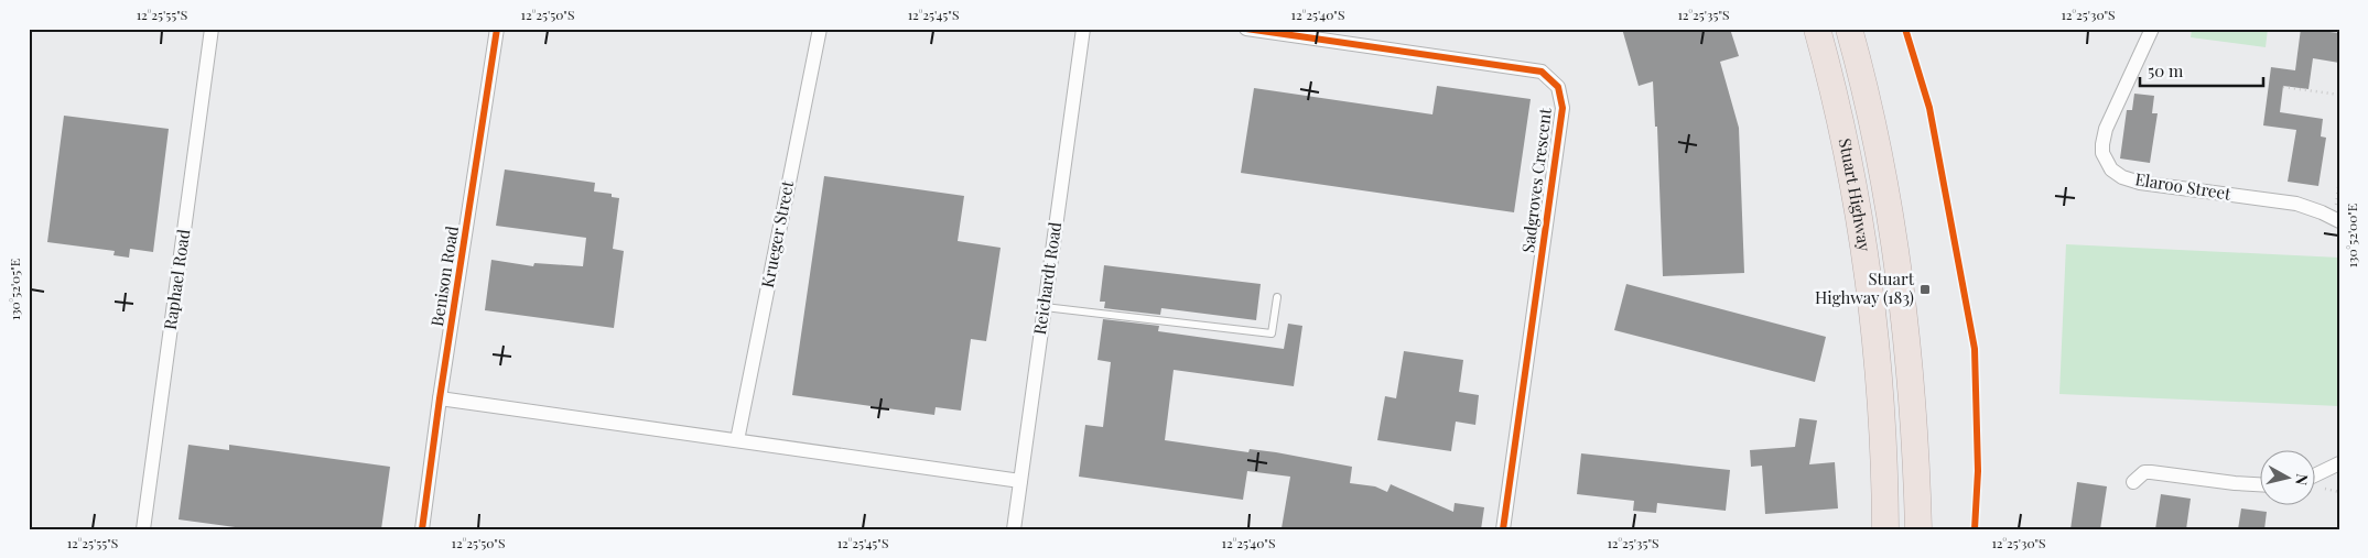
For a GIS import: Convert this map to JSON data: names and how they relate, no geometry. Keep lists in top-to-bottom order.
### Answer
{
  "streets": {
    "highway": ["Stuart Highway"],
    "street": [
      "Sadgroves Crescent",
      "Elaroo Street",
      "Krueger Street",
      "Benison Road",
      "Reichardt Road",
      "Raphael Road"
    ]
  },
  "places": {
    "transit": ["Stuart Highway (183)"]
  },
  "scale_bar": "50 m",
  "north": "right",
  "coordinates": [
    "12°25'55\"S",
    "12°25'50\"S",
    "12°25'45\"S",
    "12°25'40\"S",
    "12°25'35\"S",
    "12°25'30\"S",
    "130°52'00\"E",
    "130°52'05\"E"
  ]
}
